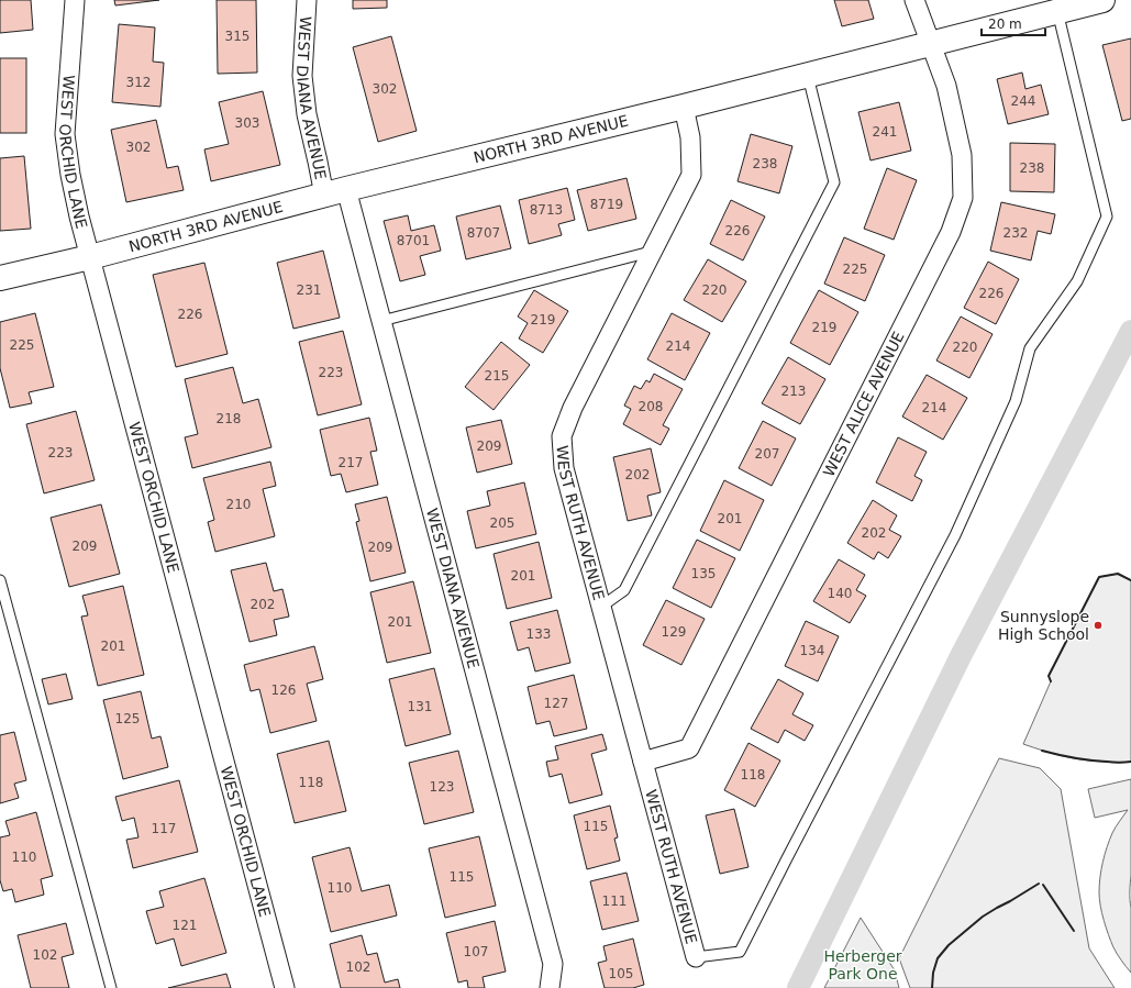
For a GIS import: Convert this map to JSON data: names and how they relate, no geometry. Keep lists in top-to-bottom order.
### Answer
{
  "streets": {
    "street": [
      "WEST DIANA AVENUE",
      "NORTH 3RD AVENUE",
      "WEST ORCHID LANE",
      "WEST ALICE AVENUE",
      "WEST RUTH AVENUE"
    ]
  },
  "crossings": [
    ["WEST DIANA AVENUE", "NORTH 3RD AVENUE"],
    ["NORTH 3RD AVENUE", "WEST ORCHID LANE"],
    ["NORTH 3RD AVENUE", "WEST ALICE AVENUE"],
    ["NORTH 3RD AVENUE", "WEST RUTH AVENUE"],
    ["WEST ALICE AVENUE", "WEST RUTH AVENUE"]
  ],
  "parks": ["Herberger Park One"],
  "places": ["Sunnyslope High School"],
  "house_numbers": [
    "315",
    "312",
    "302",
    "244",
    "303",
    "241",
    "302",
    "238",
    "238",
    "8719",
    "8713",
    "226",
    "8707",
    "232",
    "8701",
    "225",
    "231",
    "220",
    "226",
    "226",
    "219",
    "219",
    "225",
    "214",
    "220",
    "223",
    "215",
    "213",
    "208",
    "214",
    "218",
    "209",
    "223",
    "207",
    "217",
    "202",
    "210",
    "201",
    "205",
    "202",
    "209",
    "209",
    "135",
    "201",
    "140",
    "202",
    "201",
    "129",
    "133",
    "201",
    "134",
    "126",
    "127",
    "131",
    "125",
    "118",
    "118",
    "123",
    "115",
    "117",
    "110",
    "115",
    "110",
    "111",
    "121",
    "107",
    "102",
    "102",
    "105"
  ],
  "scale_bar": "20 m"
}
